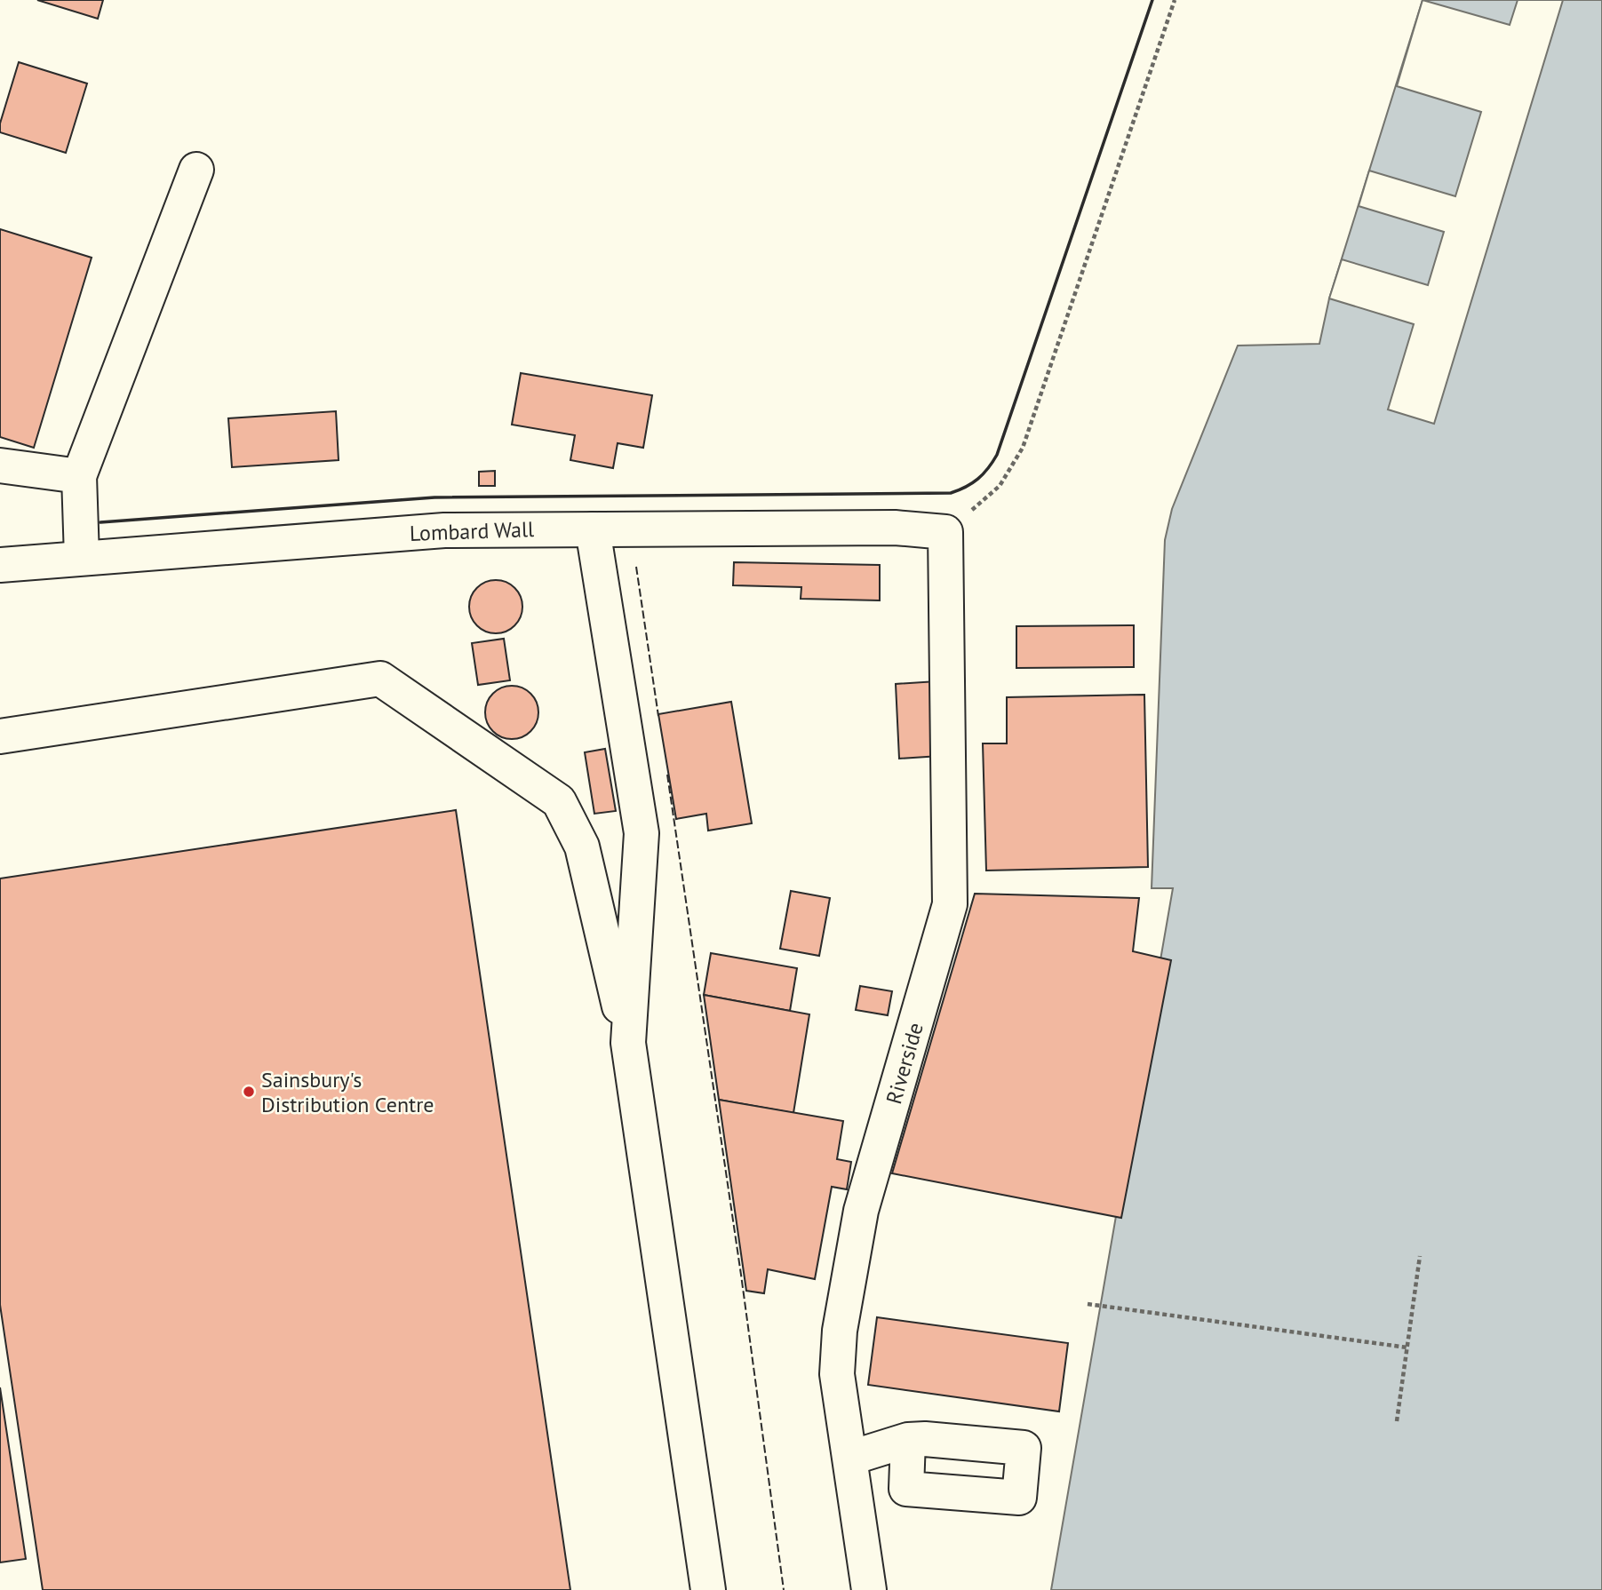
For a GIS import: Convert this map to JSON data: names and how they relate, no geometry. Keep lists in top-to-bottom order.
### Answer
{
  "streets": {
    "street": ["Lombard Wall", "Riverside"]
  },
  "crossings": [
    ["Lombard Wall", "Riverside"]
  ],
  "places": ["Sainsbury's Distribution Centre"]
}
